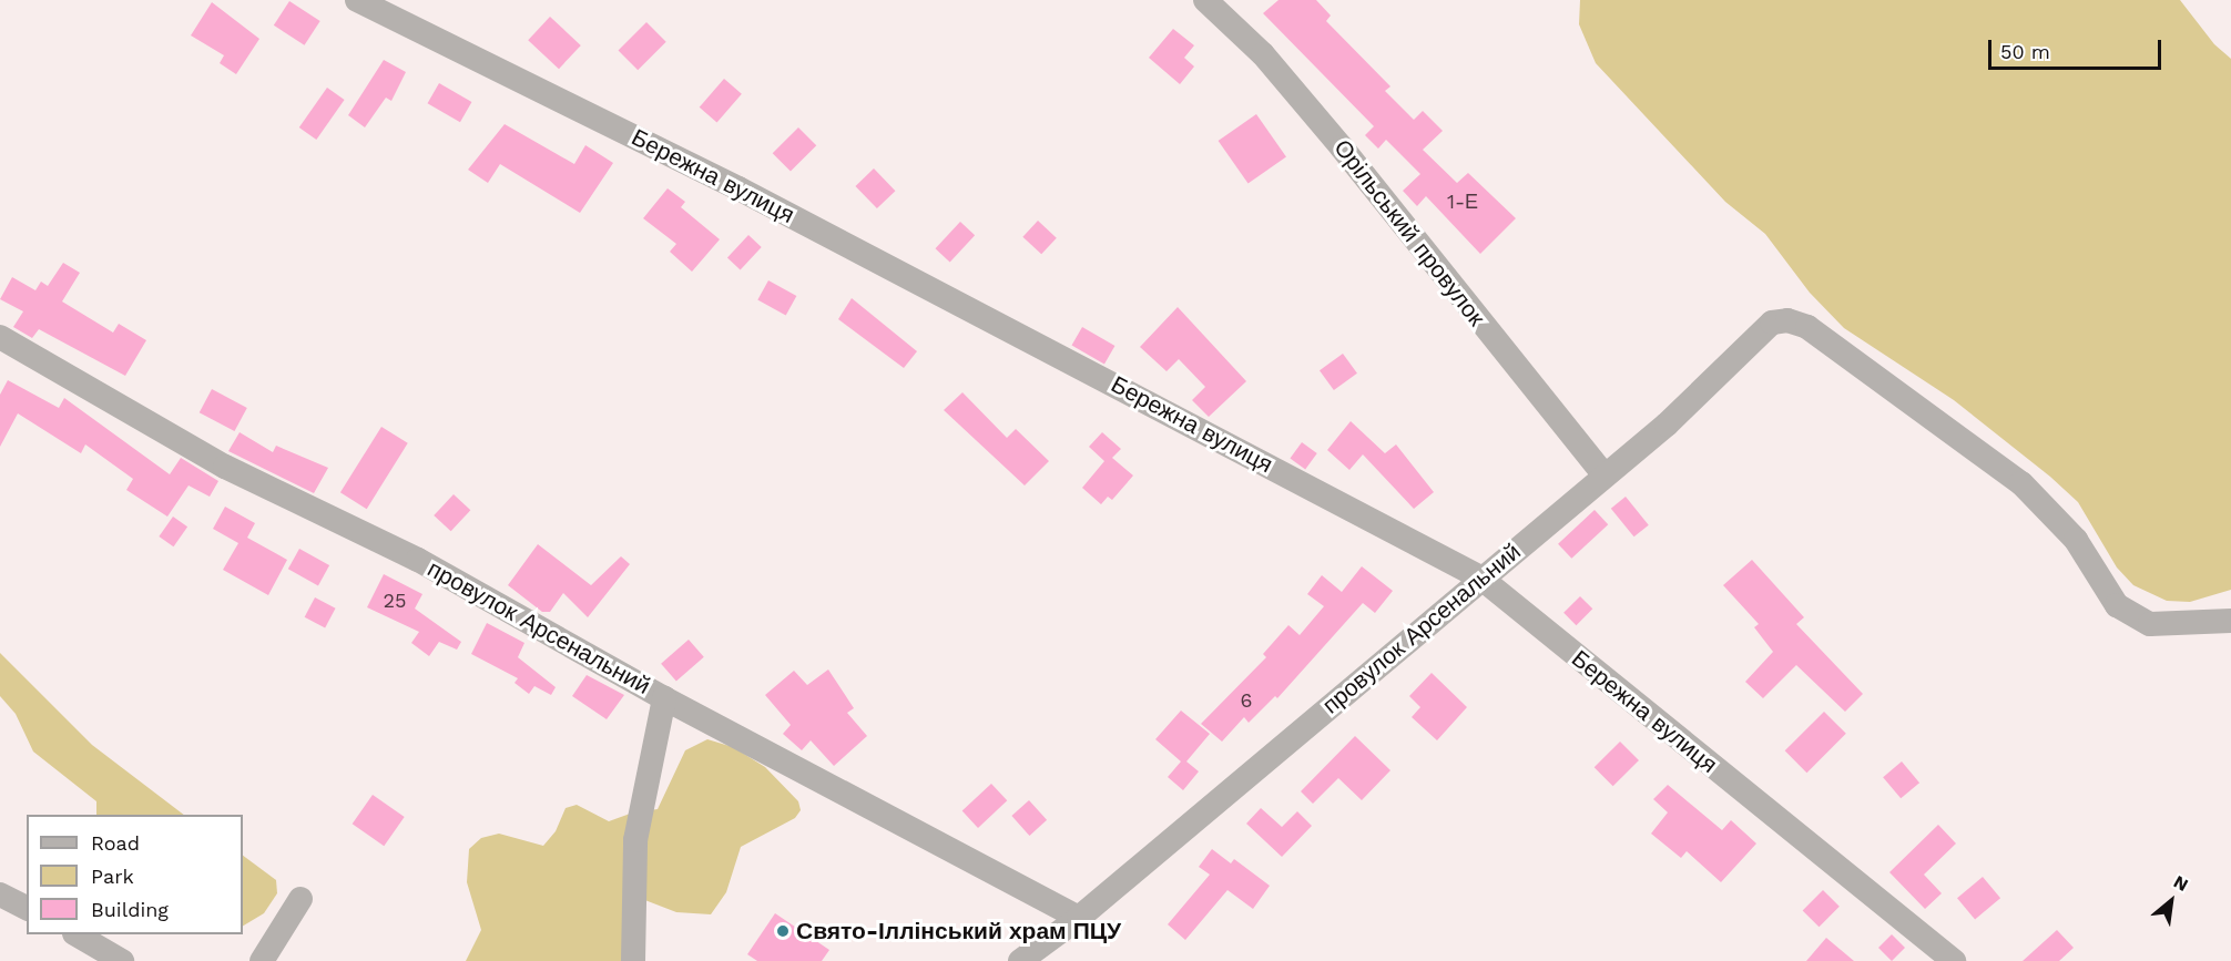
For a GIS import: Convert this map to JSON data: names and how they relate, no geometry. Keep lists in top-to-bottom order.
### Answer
{
  "streets": {
    "street": ["Бережна вулиця", "Орільський провулок", "провулок Арсенальний"]
  },
  "crossings": [
    ["Бережна вулиця", "провулок Арсенальний"],
    ["Орільський провулок", "провулок Арсенальний"]
  ],
  "places": ["Свято-Іллінський храм ПЦУ"],
  "house_numbers": ["1-Е", "25", "6"],
  "legend": ["Road", "Park", "Building"],
  "scale_bar": "50 m",
  "north": "top right"
}
